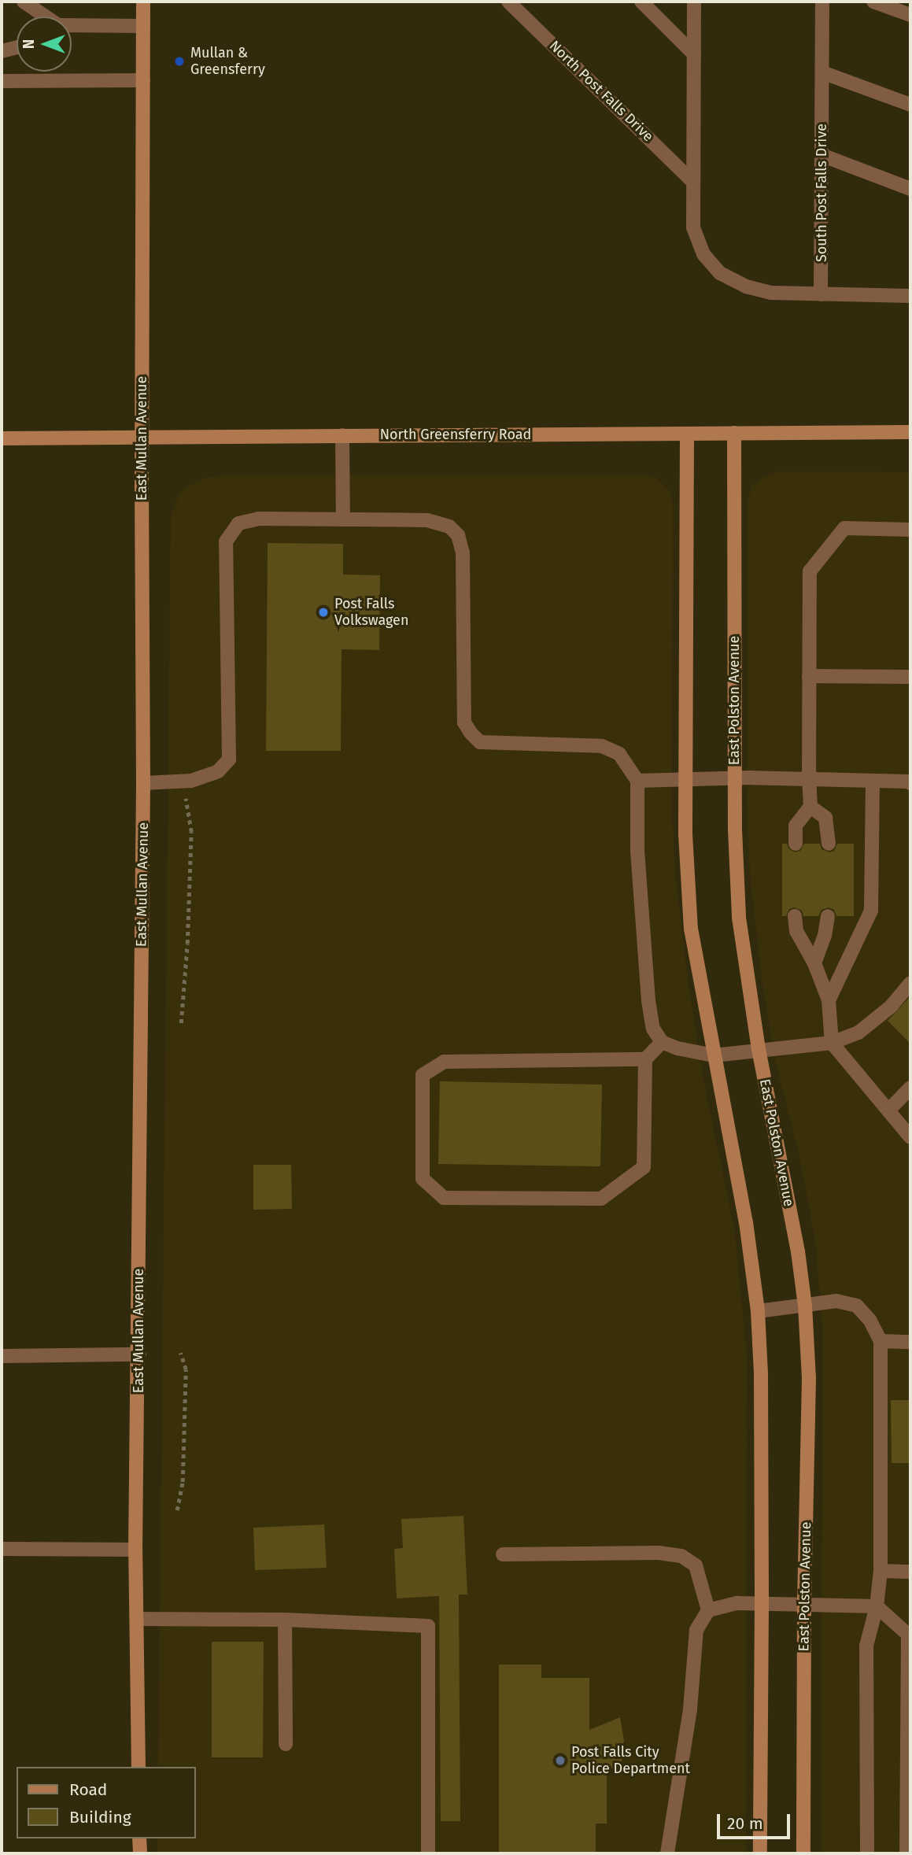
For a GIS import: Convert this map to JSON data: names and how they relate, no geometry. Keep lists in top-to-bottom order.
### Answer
{
  "streets": {
    "street": [
      "North Post Falls Drive",
      "South Post Falls Drive",
      "North Greensferry Road",
      "East Mullan Avenue",
      "East Polston Avenue"
    ]
  },
  "crossings": [
    ["North Greensferry Road", "East Mullan Avenue"],
    ["North Greensferry Road", "East Polston Avenue"]
  ],
  "places": ["Mullan & Greensferry", "Post Falls Volkswagen", "Post Falls City Police Department"],
  "legend": ["Road", "Building"],
  "scale_bar": "20 m",
  "north": "left"
}
